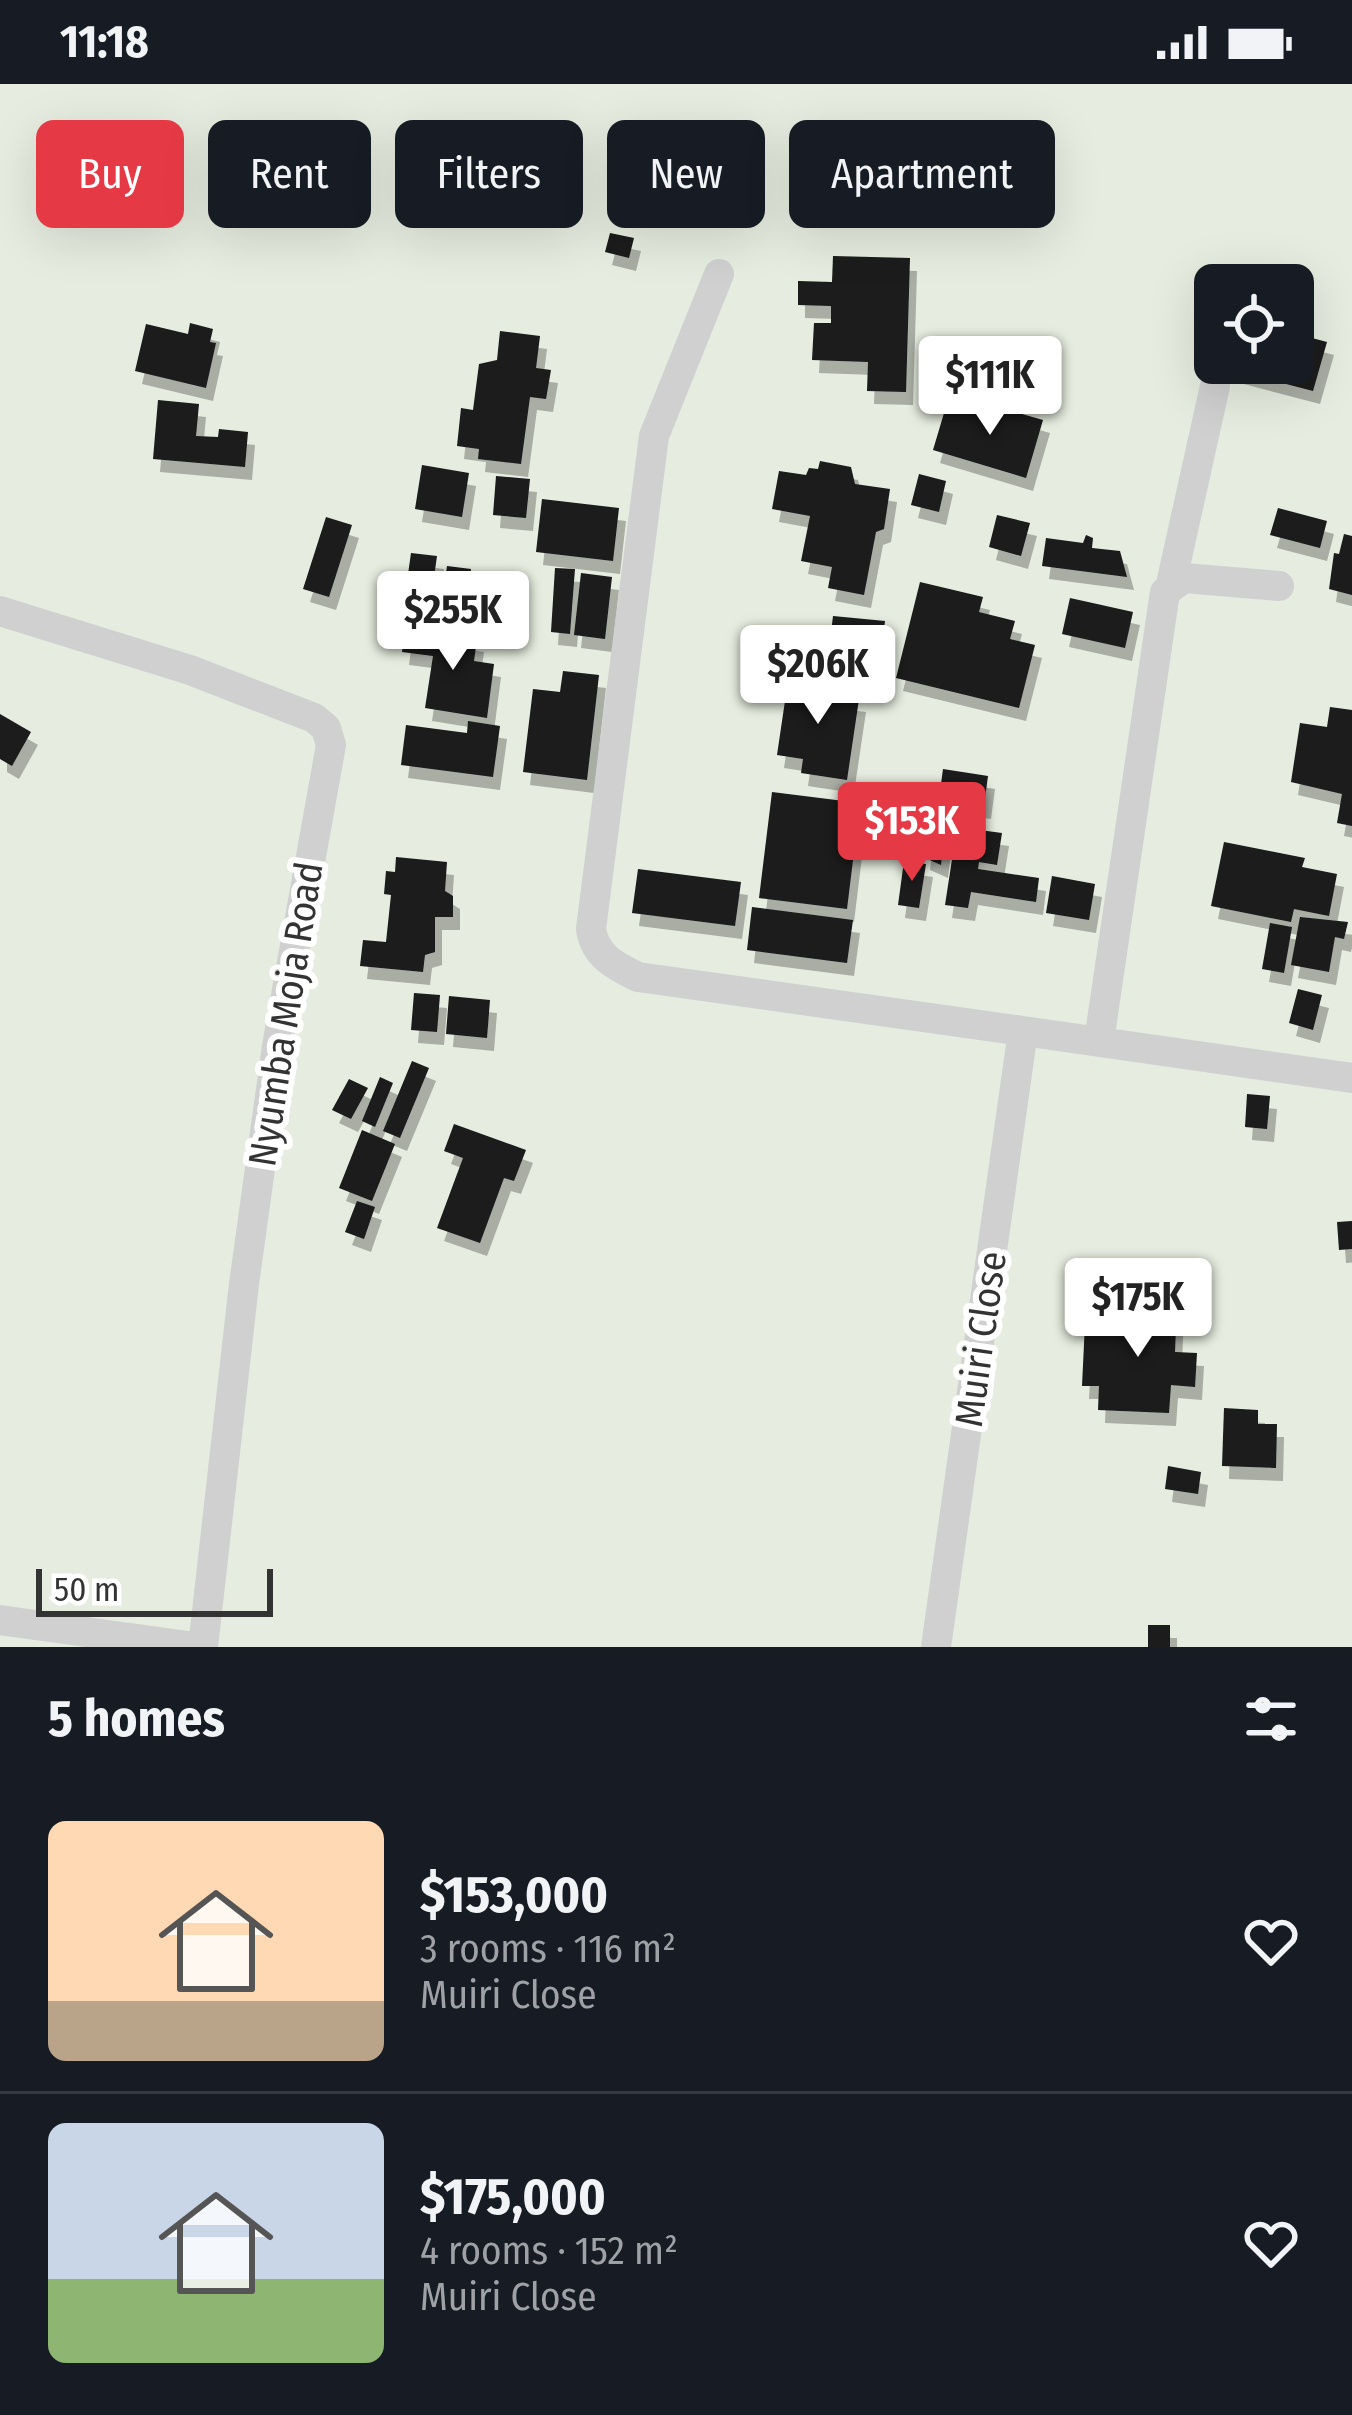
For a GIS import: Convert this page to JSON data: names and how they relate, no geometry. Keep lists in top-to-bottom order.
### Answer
{
  "streets": {
    "street": ["Nyumba Moja Road", "Muiri Close"]
  },
  "scale_bar": "50 m",
  "page": {
    "status": "11:18",
    "chip": [
      "Buy",
      "Rent",
      "Filters",
      "New",
      "Apartment"
    ],
    "price": [
      "$111K",
      "$255K",
      "$206K",
      "$153K",
      "$175K"
    ],
    "scale": "50 m",
    "heading": "5 homes",
    "list": [
      {
        "name": "$153,000",
        "note": "3 rooms · 116 m² · Muiri Close"
      },
      {
        "name": "$175,000",
        "note": "4 rooms · 152 m² · Muiri Close"
      }
    ]
  }
}
